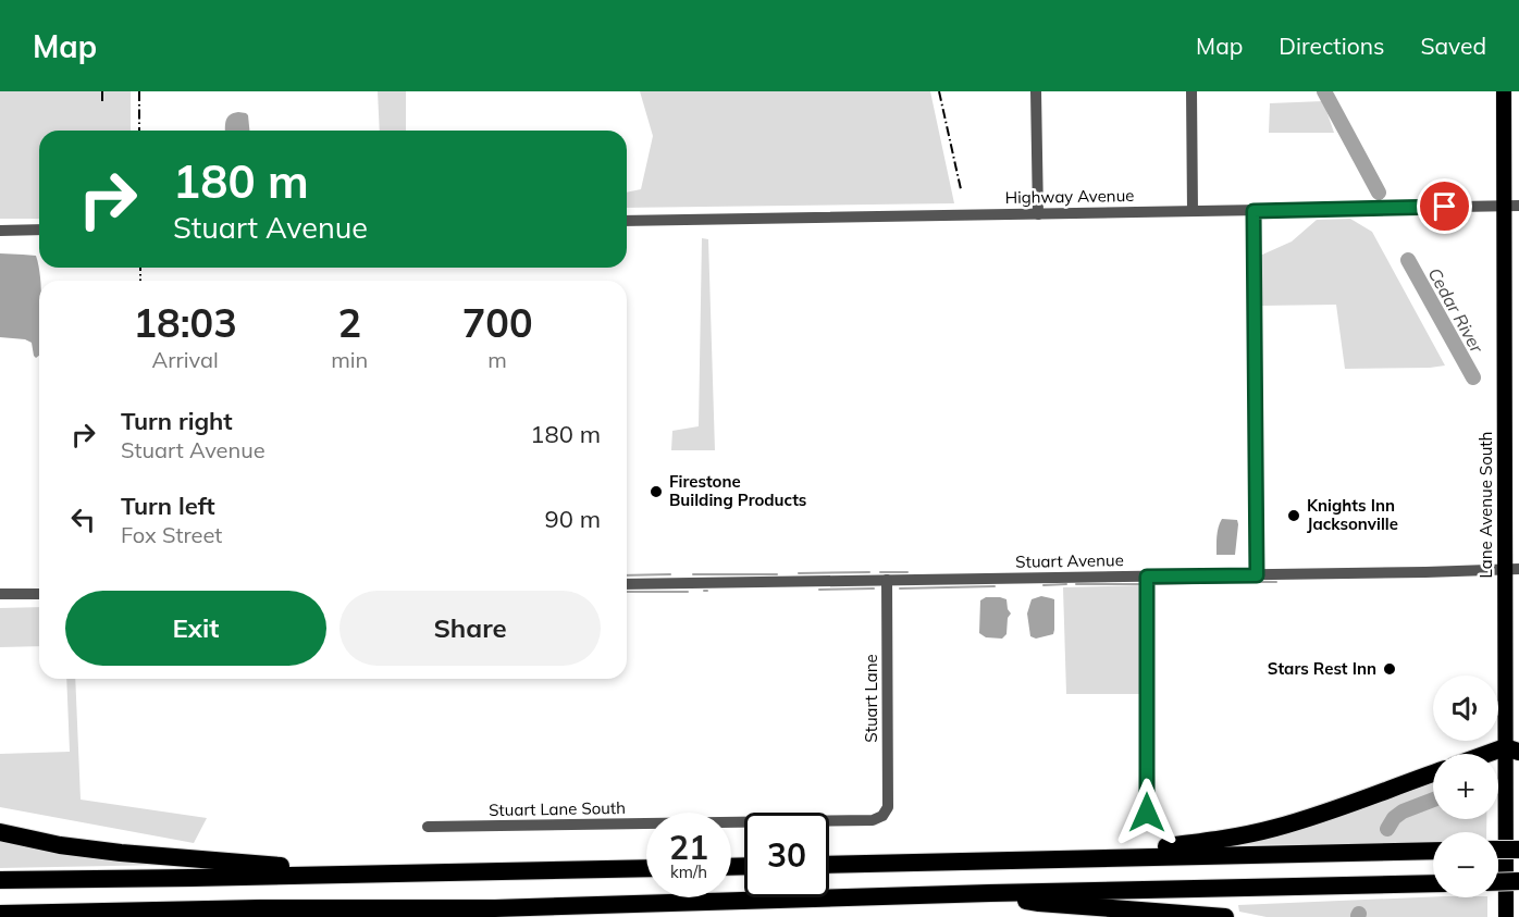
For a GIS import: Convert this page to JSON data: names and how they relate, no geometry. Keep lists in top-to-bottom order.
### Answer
{
  "streets": {
    "main road": ["Lane Avenue South"],
    "street": [
      "Highway Avenue",
      "Stuart Avenue",
      "Stuart Lane",
      "Stuart Lane South"
    ]
  },
  "crossings": [
    ["Highway Avenue", "Lane Avenue South"],
    ["Lane Avenue South", "Stuart Avenue"],
    ["Stuart Avenue", "Stuart Lane"],
    ["Stuart Lane", "Stuart Lane South"]
  ],
  "water": ["Cedar River"],
  "places": ["Firestone Building Products", "Knights Inn Jacksonville", "Stars Rest Inn"],
  "page": {
    "header": "Map",
    "nav": ["Map", "Directions", "Saved"],
    "turn": ["180 m", "Stuart Avenue"],
    "eta": [
      "18:03",
      "Arrival",
      "2",
      "min",
      "700",
      "m"
    ],
    "list": [
      {
        "name": "Turn right",
        "note": "Stuart Avenue",
        "value": "180 m"
      },
      {
        "name": "Turn left",
        "note": "Fox Street",
        "value": "90 m"
      }
    ],
    "buttons": ["Exit", "Share"],
    "map_buttons": ["+", "−"],
    "speed": "21 km/h",
    "limit": "30"
  }
}
